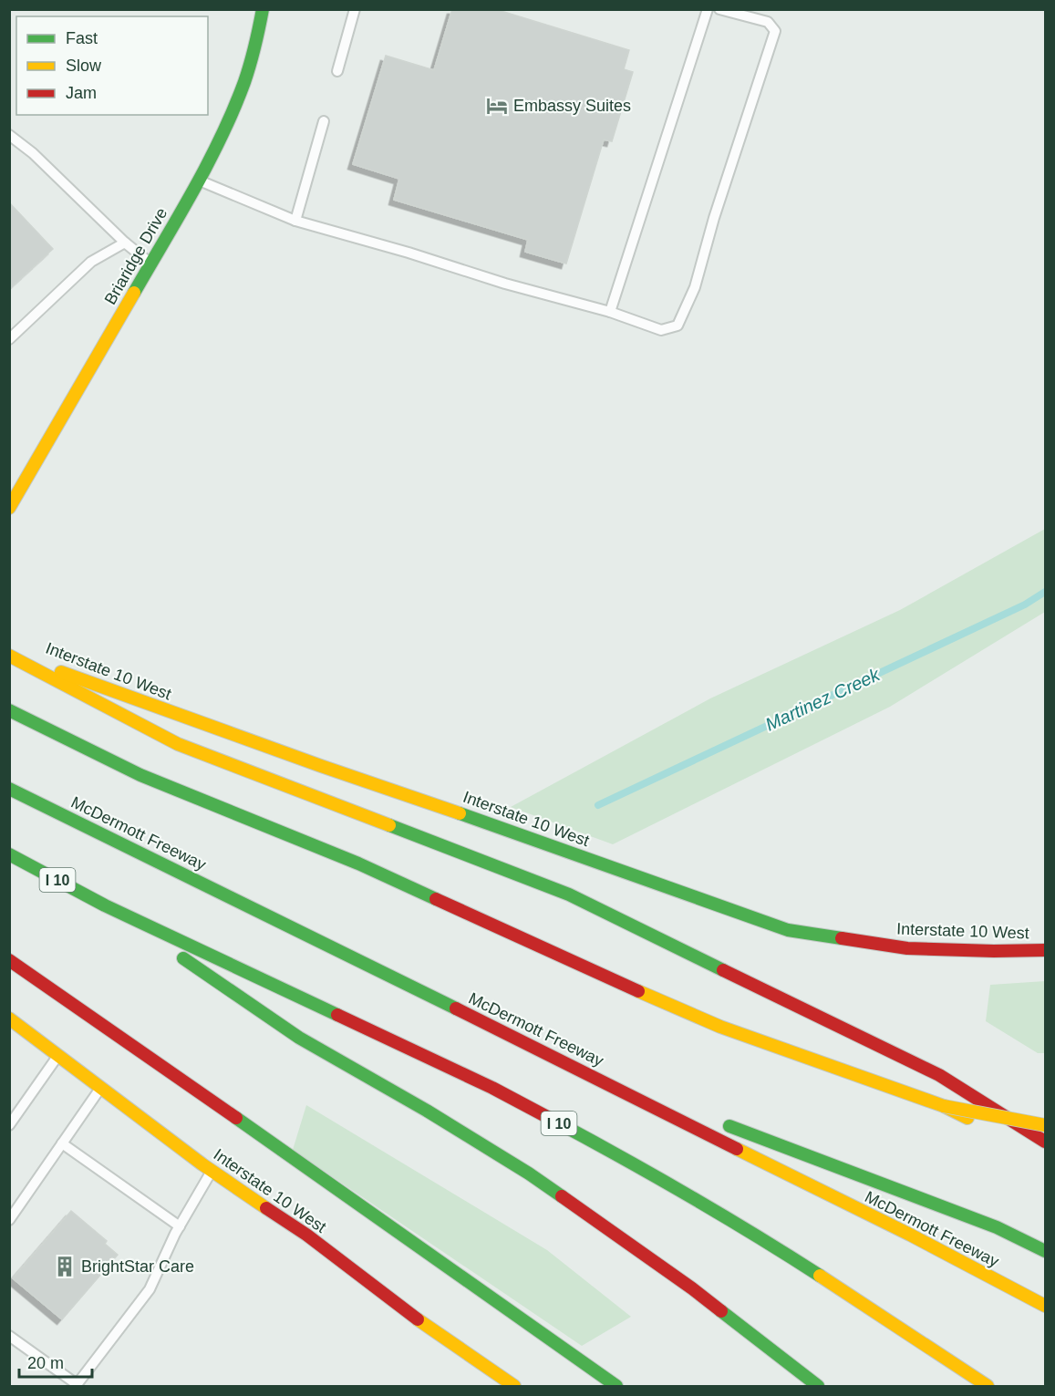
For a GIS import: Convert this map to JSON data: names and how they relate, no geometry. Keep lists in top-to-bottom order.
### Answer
{
  "streets": {
    "main road": [
      "Briaridge Drive",
      "Interstate 10 West",
      "McDermott Freeway",
      "I 10"
    ]
  },
  "water": ["Martinez Creek"],
  "places": {
    "hotel": ["Embassy Suites"],
    "building": ["BrightStar Care"]
  },
  "legend": ["Fast", "Slow", "Jam"],
  "scale_bar": "20 m"
}
